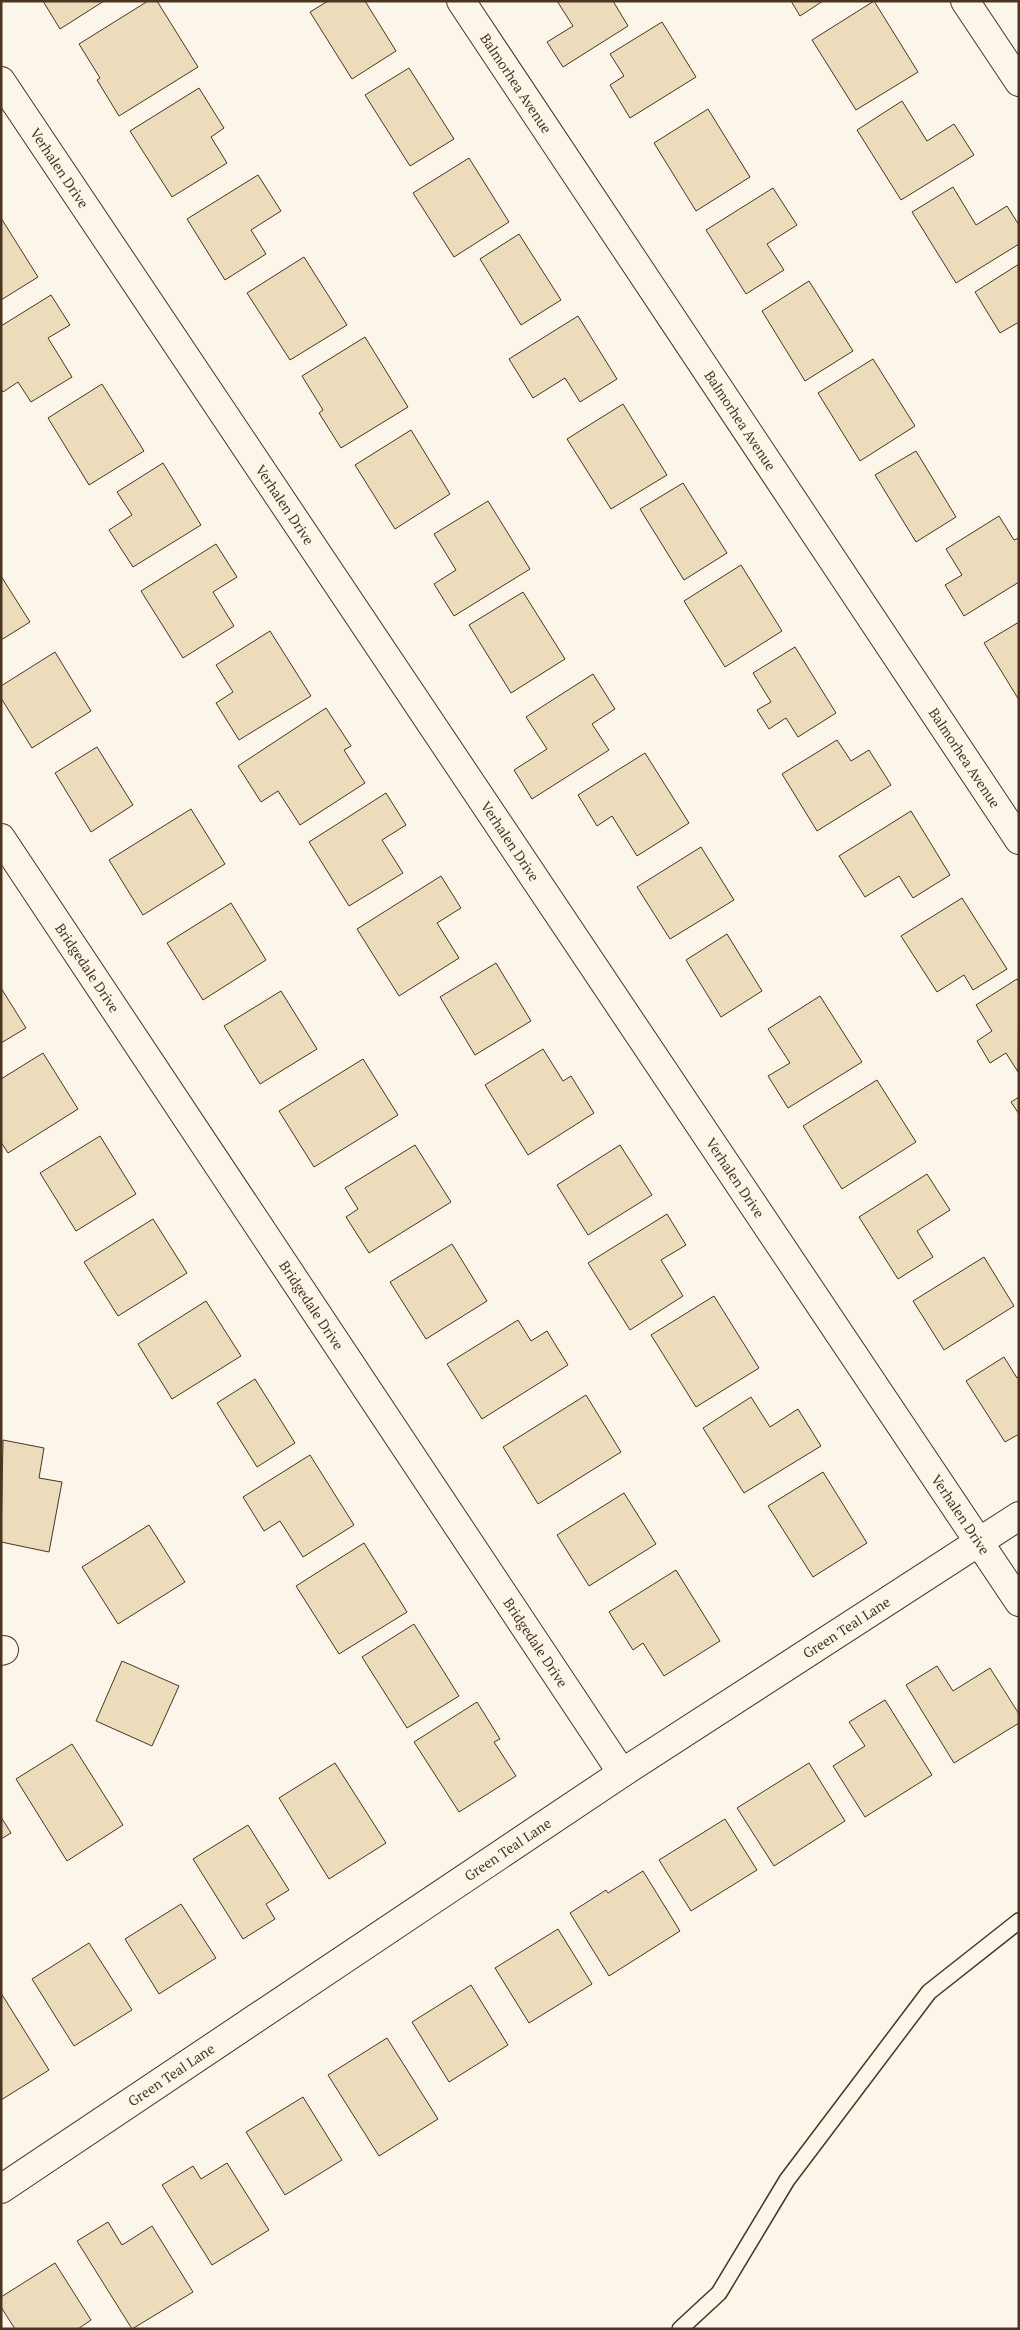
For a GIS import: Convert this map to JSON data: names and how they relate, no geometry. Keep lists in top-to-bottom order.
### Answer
{
  "streets": {
    "street": [
      "Balmorhea Avenue",
      "Verhalen Drive",
      "Bridgedale Drive",
      "Green Teal Lane"
    ]
  },
  "crossings": [
    ["Verhalen Drive", "Green Teal Lane"],
    ["Bridgedale Drive", "Green Teal Lane"]
  ]
}
